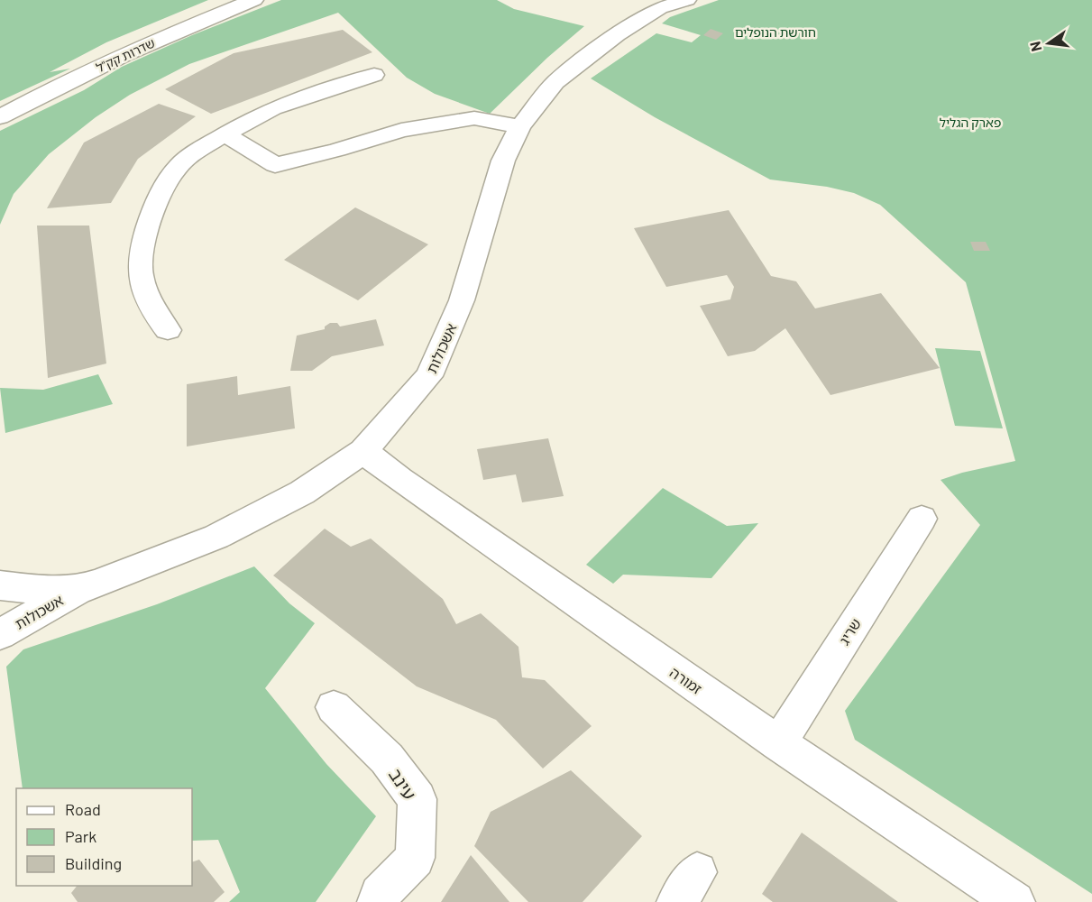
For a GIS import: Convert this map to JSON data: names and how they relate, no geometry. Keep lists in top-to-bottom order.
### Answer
{
  "streets": {
    "street": [
      "שדרות קק\"ל",
      "אשכולות",
      "שריג",
      "זמורה",
      "עינב"
    ]
  },
  "crossings": [
    ["אשכולות", "זמורה"],
    ["שריג", "זמורה"]
  ],
  "parks": ["חורשת הנופלים", "פארק הגליל"],
  "legend": ["Road", "Park", "Building"],
  "north": "left"
}
